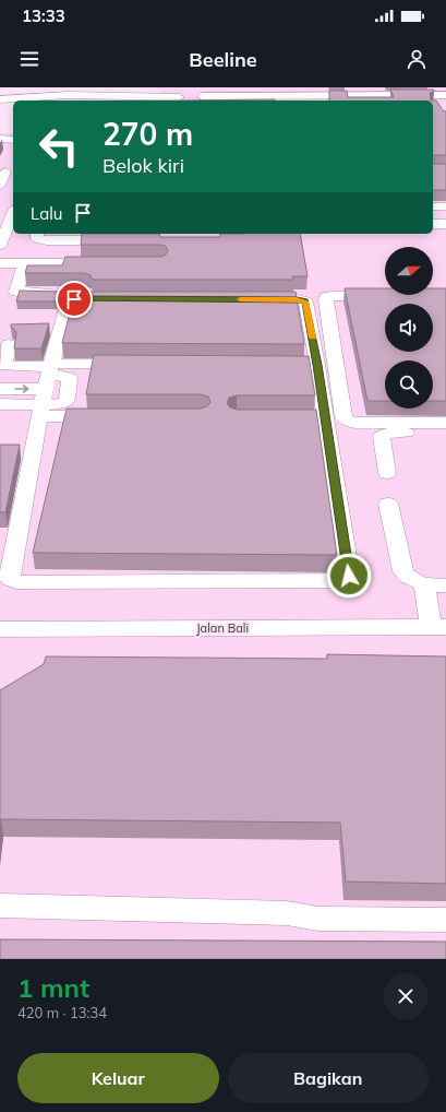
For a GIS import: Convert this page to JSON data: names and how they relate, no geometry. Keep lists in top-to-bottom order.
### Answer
{
  "streets": {
    "street": ["Jalan Bali"]
  },
  "north": "right",
  "page": {
    "status": "13:33",
    "header": "Beeline",
    "turn": ["270 m", "Belok kiri"],
    "then": "Lalu",
    "heading": ["1 mnt", "420 m · 13:34"],
    "buttons": ["Keluar", "Bagikan"]
  }
}
